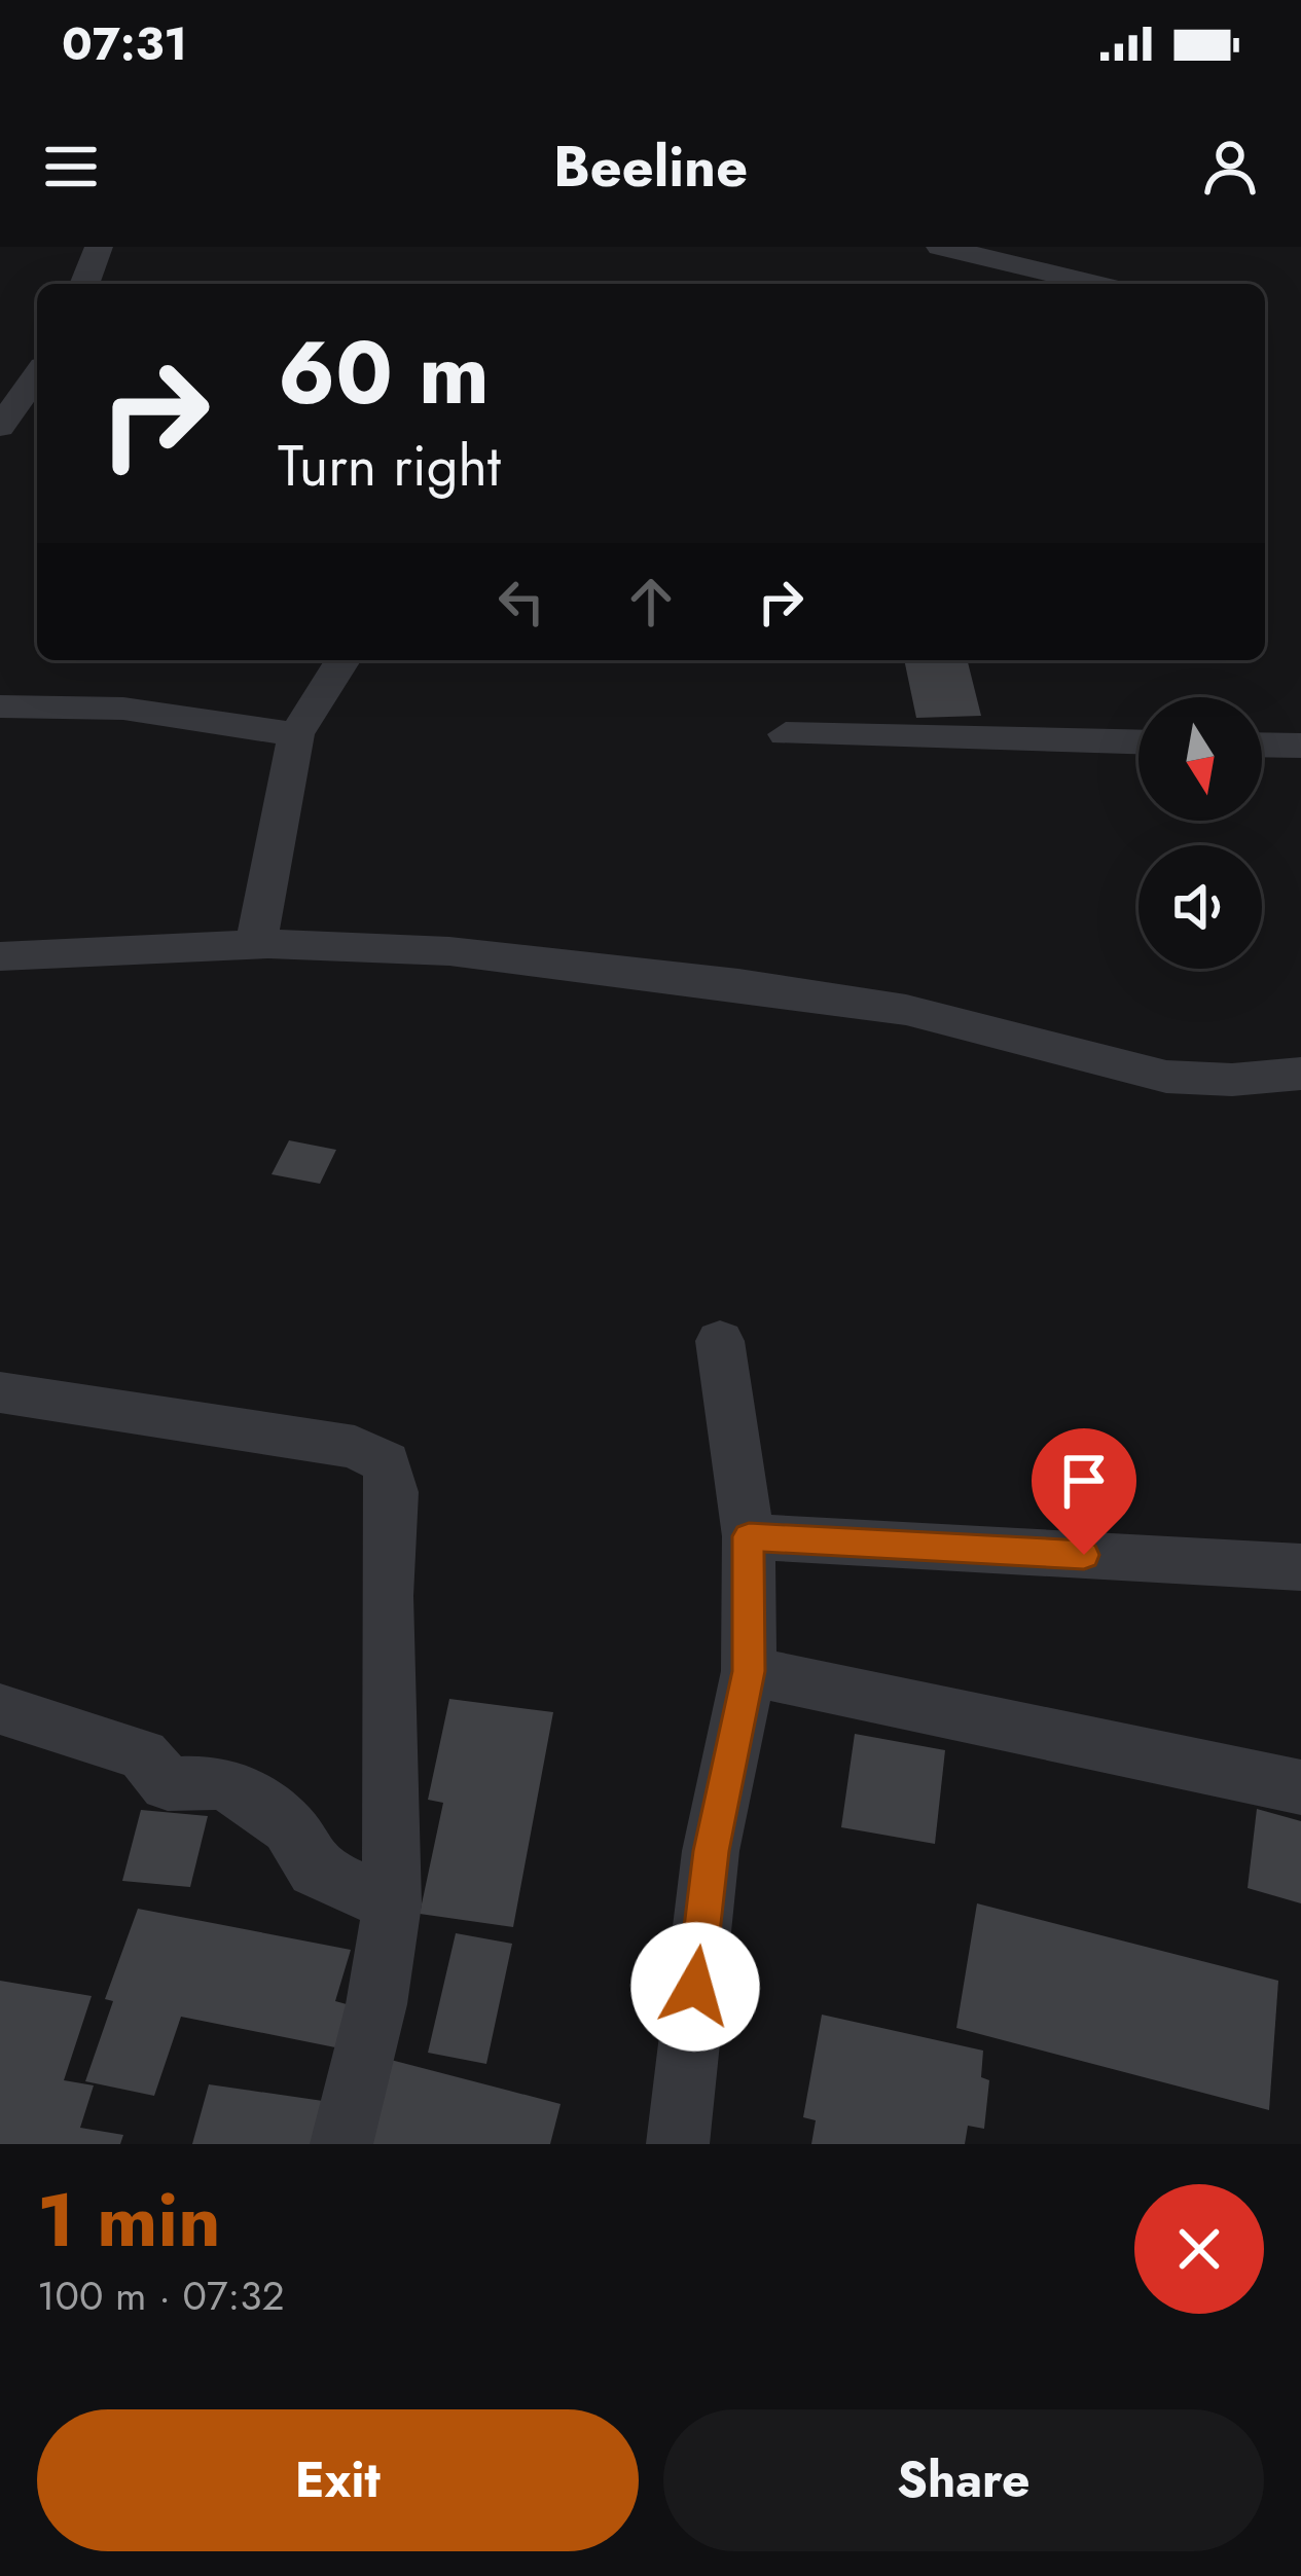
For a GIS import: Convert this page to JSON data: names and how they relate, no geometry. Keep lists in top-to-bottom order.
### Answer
{
  "north": "bottom",
  "page": {
    "status": "07:31",
    "header": "Beeline",
    "turn": ["60 m", "Turn right"],
    "heading": ["1 min", "100 m · 07:32"],
    "buttons": ["Exit", "Share"]
  }
}
